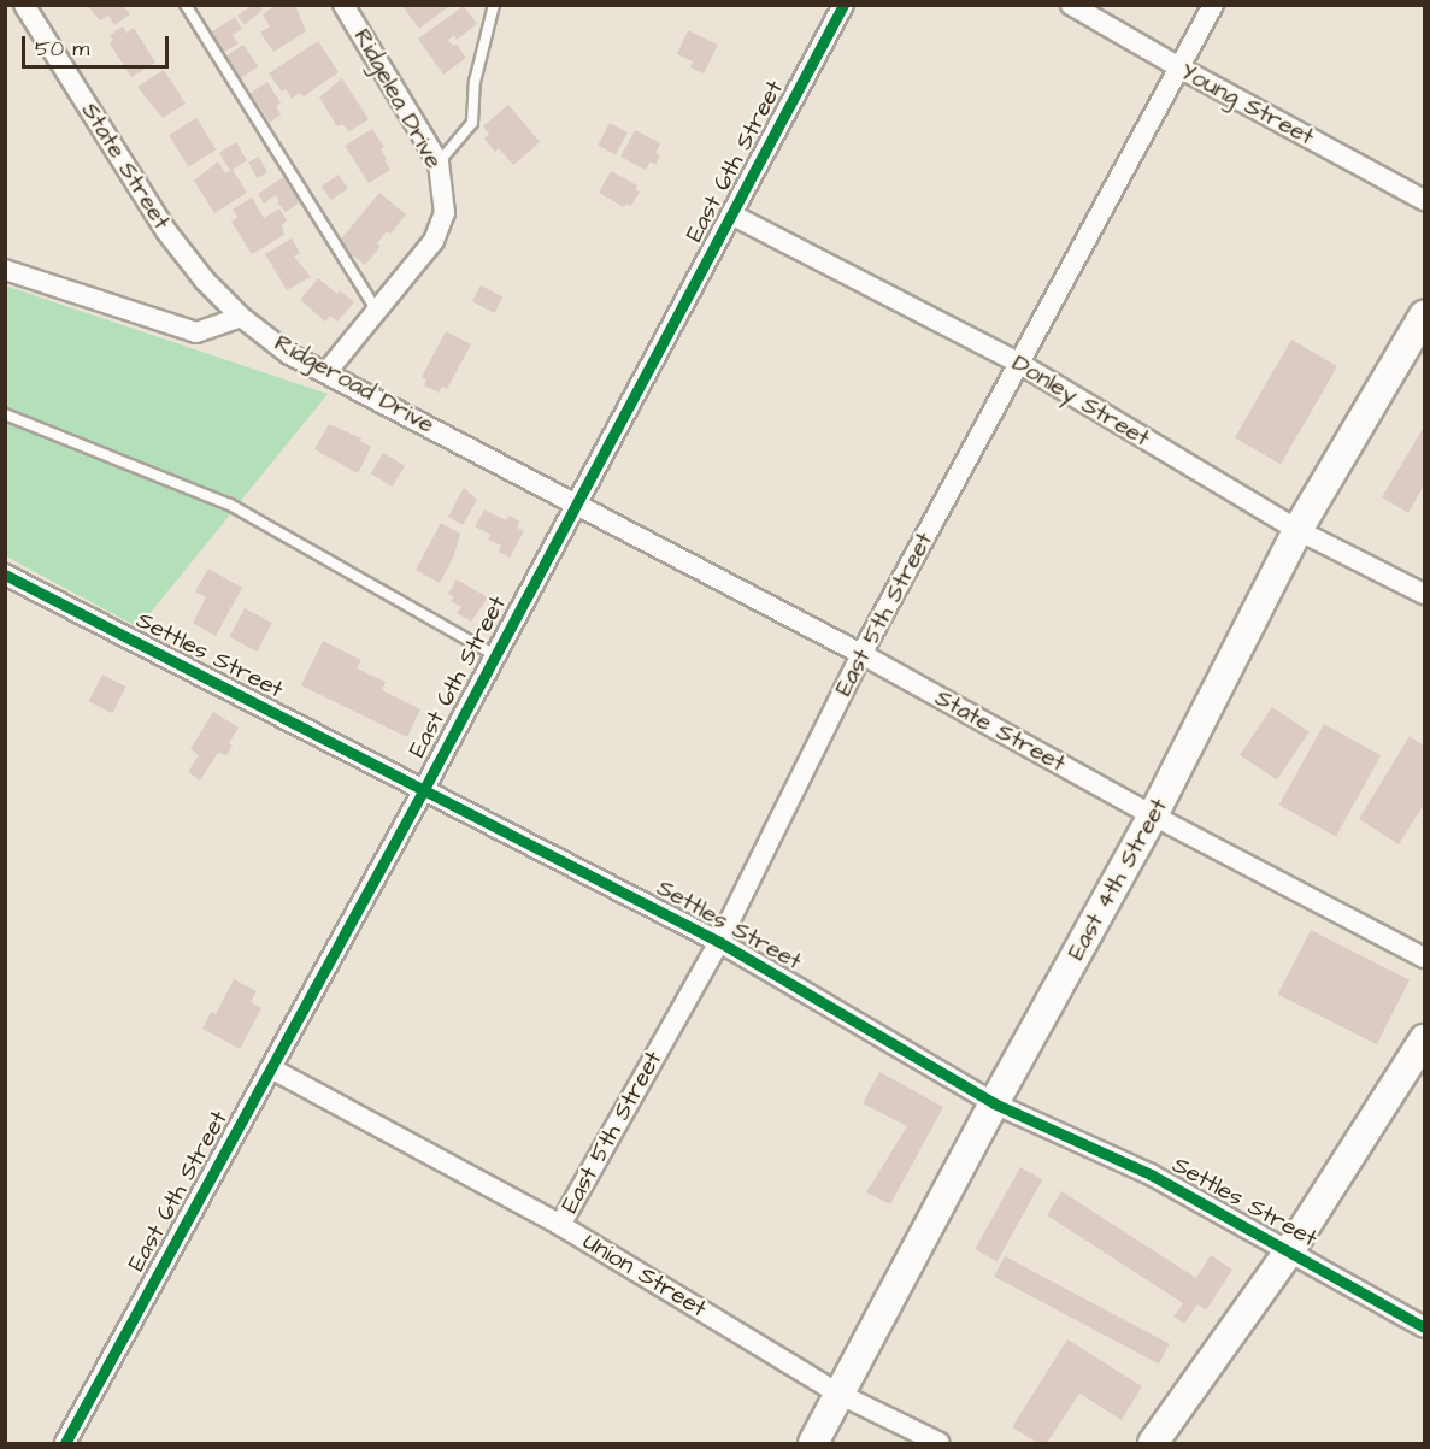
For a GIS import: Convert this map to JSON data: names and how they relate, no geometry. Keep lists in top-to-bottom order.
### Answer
{
  "streets": {
    "main road": ["East 4th Street"],
    "street": [
      "Ridgelea Drive",
      "Young Street",
      "East 6th Street",
      "State Street",
      "Ridgeroad Drive",
      "Donley Street",
      "East 5th Street",
      "Settles Street",
      "Union Street"
    ]
  },
  "crossings": [
    ["Ridgelea Drive", "Ridgeroad Drive"],
    ["Young Street", "East 5th Street"],
    ["East 6th Street", "State Street"],
    ["East 6th Street", "Ridgeroad Drive"],
    ["East 6th Street", "Donley Street"],
    ["East 6th Street", "Settles Street"],
    ["East 6th Street", "Union Street"],
    ["State Street", "Ridgeroad Drive"],
    ["State Street", "East 5th Street"],
    ["State Street", "East 4th Street"],
    ["Donley Street", "East 5th Street"],
    ["Donley Street", "East 4th Street"],
    ["East 5th Street", "Settles Street"],
    ["East 5th Street", "Union Street"],
    ["Settles Street", "East 4th Street"],
    ["East 4th Street", "Union Street"]
  ],
  "scale_bar": "50 m"
}
